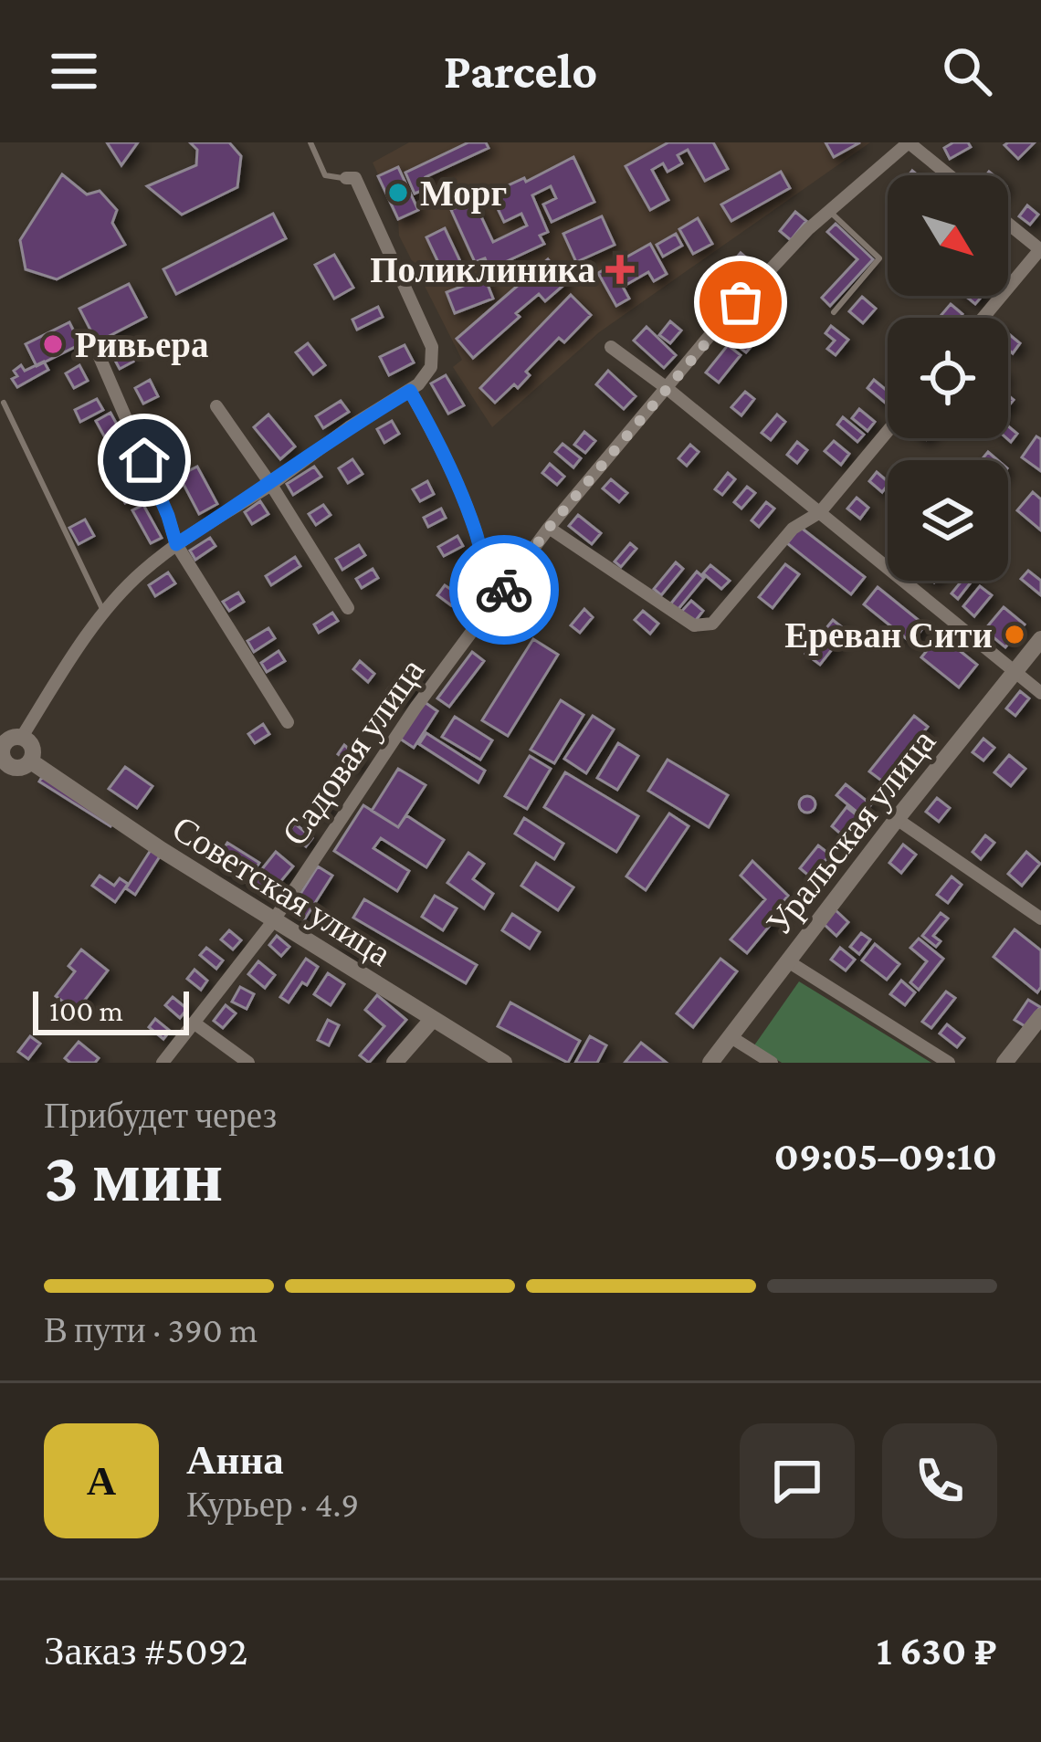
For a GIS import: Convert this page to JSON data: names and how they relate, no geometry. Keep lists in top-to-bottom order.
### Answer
{
  "streets": {
    "street": ["Садовая улица", "Уральская улица", "Советская улица"]
  },
  "crossings": [
    ["Садовая улица", "Советская улица"]
  ],
  "places": {
    "other": ["Морг", "Ривьера", "Ереван Сити"],
    "health": ["Поликлиника"]
  },
  "scale_bar": "100 m",
  "north": "bottom right",
  "page": {
    "header": "Parcelo",
    "scale": "100 m",
    "heading": ["3 мин", "Прибудет через", "09:05–09:10"],
    "panel": [
      "Анна",
      "Курьер · 4.9",
      "Заказ #5092",
      "1 630 ₽"
    ],
    "bar": "В пути · 390 m",
    "round": "А"
  }
}
